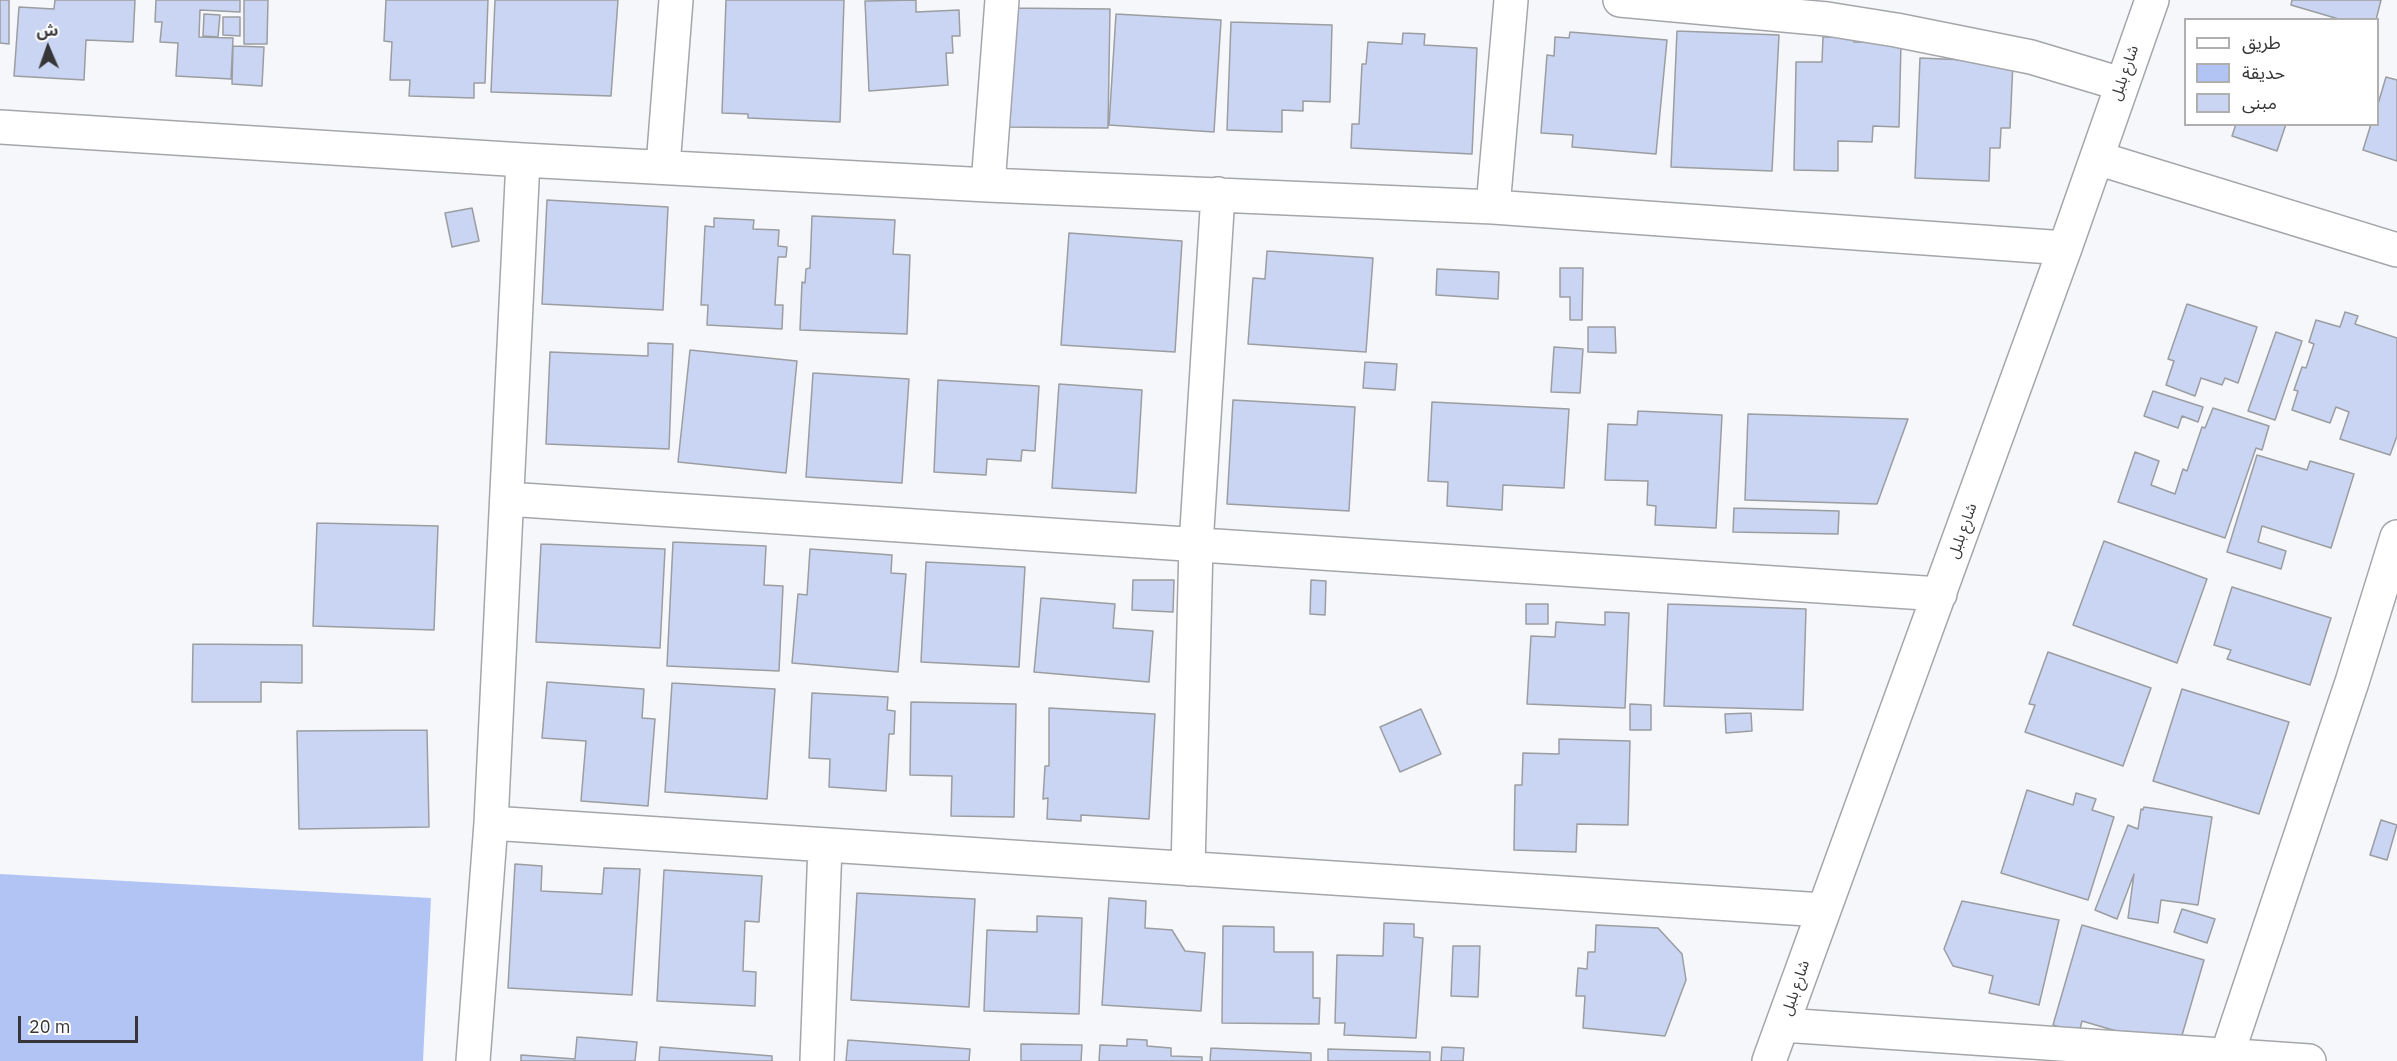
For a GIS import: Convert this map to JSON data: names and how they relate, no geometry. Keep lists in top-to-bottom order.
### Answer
{
  "streets": {
    "street": ["شارع بلبل"]
  },
  "legend": ["طريق", "حديقة", "مبنى"],
  "scale_bar": "20 m",
  "north": "top"
}
